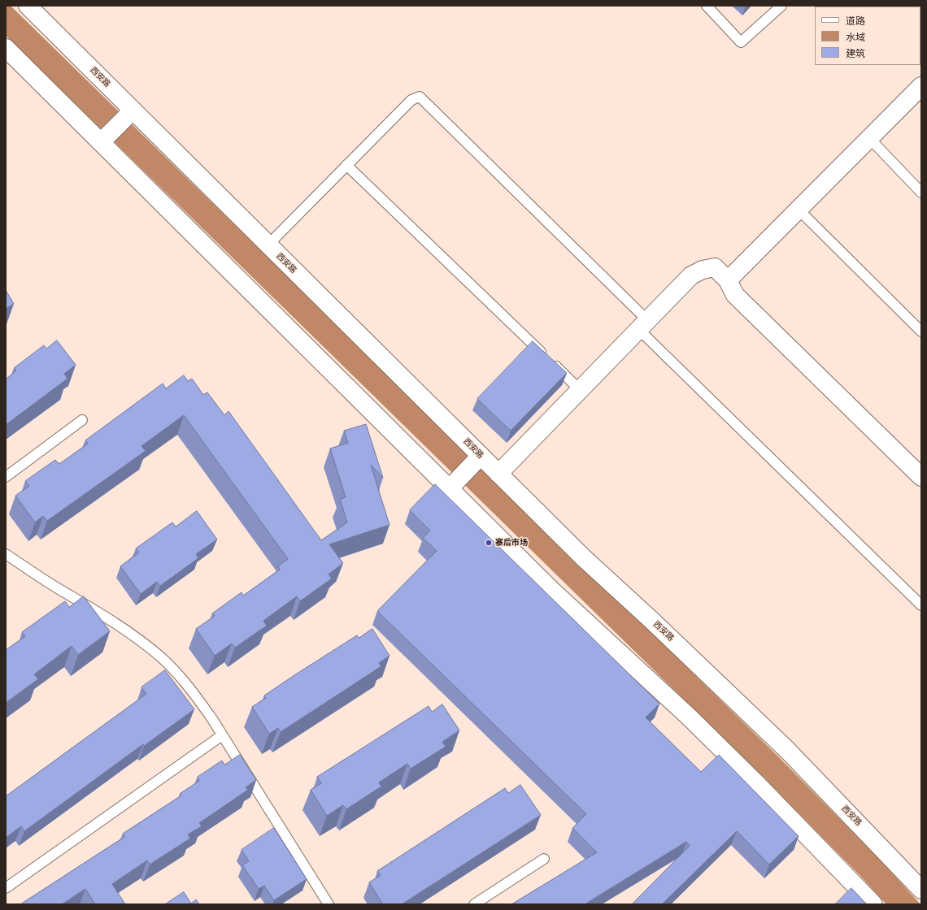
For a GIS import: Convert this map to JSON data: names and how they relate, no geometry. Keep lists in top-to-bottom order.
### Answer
{
  "streets": {
    "street": ["西安路"]
  },
  "places": ["寨后市场"],
  "legend": ["道路", "水域", "建筑"]
}
